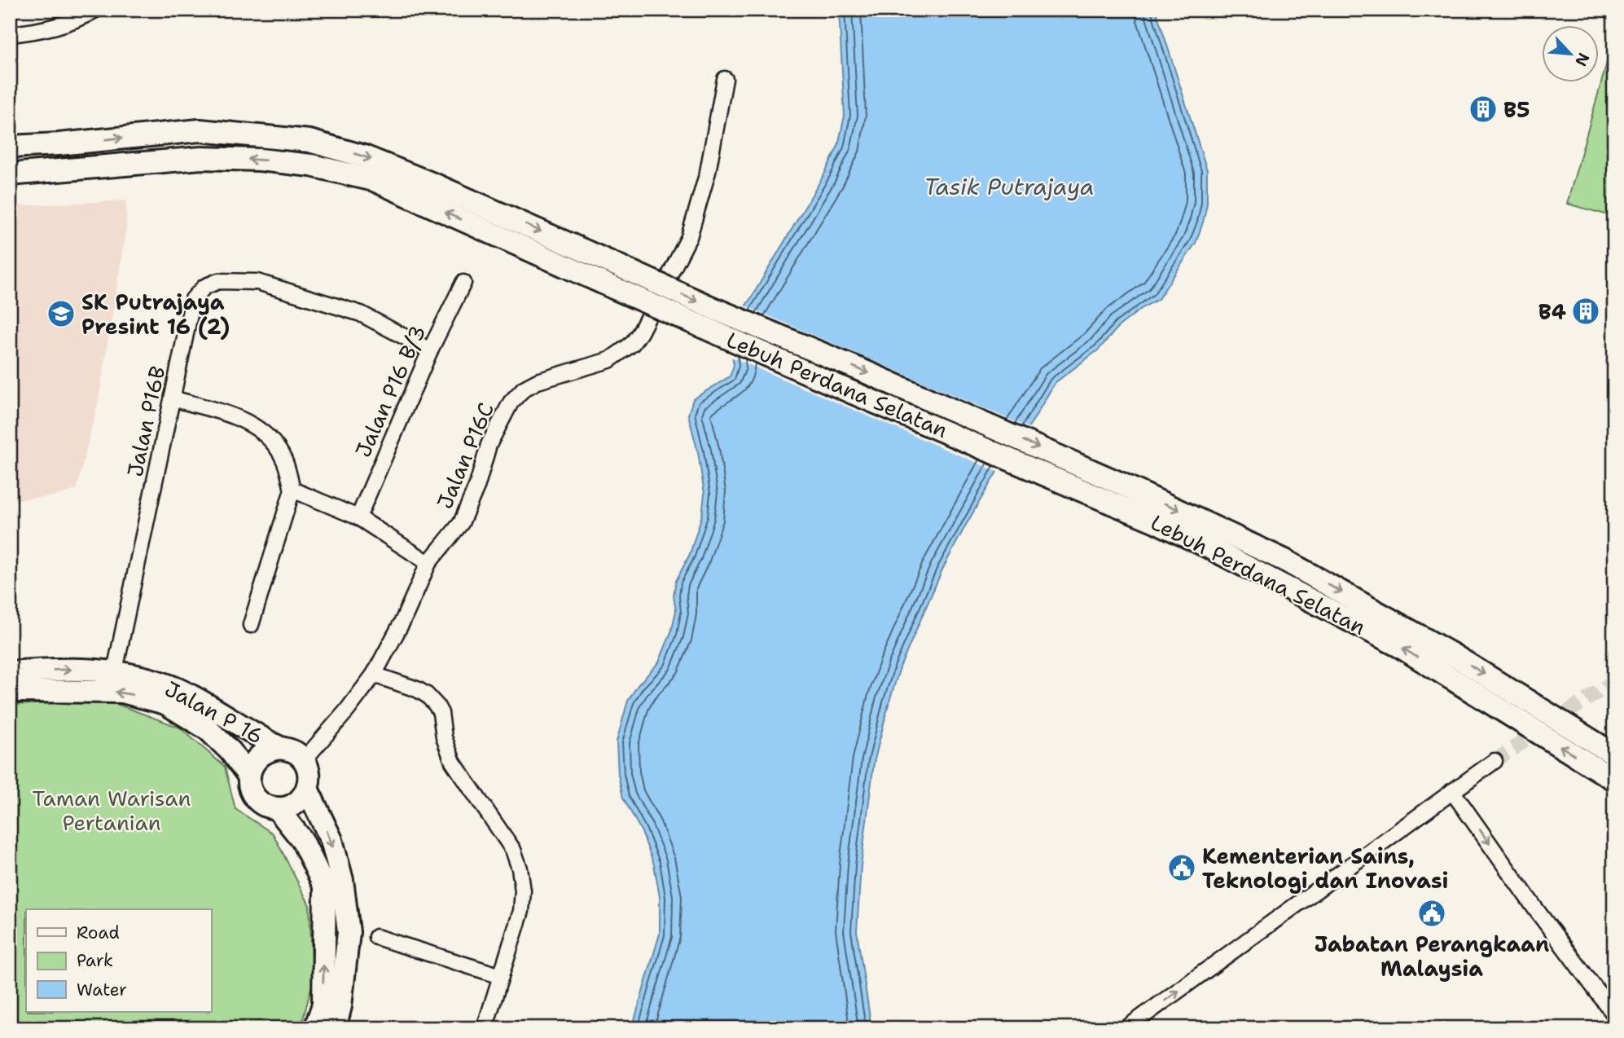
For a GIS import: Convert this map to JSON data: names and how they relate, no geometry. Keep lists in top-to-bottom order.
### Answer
{
  "streets": {
    "main road": ["Lebuh Perdana Selatan", "Jalan P 16"],
    "street": ["Jalan P16 B/3", "Jalan P16B", "Jalan P16C"]
  },
  "crossings": [
    ["Jalan P16 B/3", "Jalan P16B"],
    ["Jalan P16B", "Jalan P 16"],
    ["Jalan P16C", "Jalan P 16"]
  ],
  "water": ["Tasik Putrajaya"],
  "parks": ["Taman Warisan Pertanian"],
  "places": {
    "building": ["B5", "B4"],
    "school or university": ["SK Putrajaya Presint 16 (2)"],
    "public building": ["Kementerian Sains, Teknologi dan Inovasi", "Jabatan Perangkaan Malaysia"]
  },
  "legend": ["Road", "Park", "Water"],
  "north": "bottom right"
}
